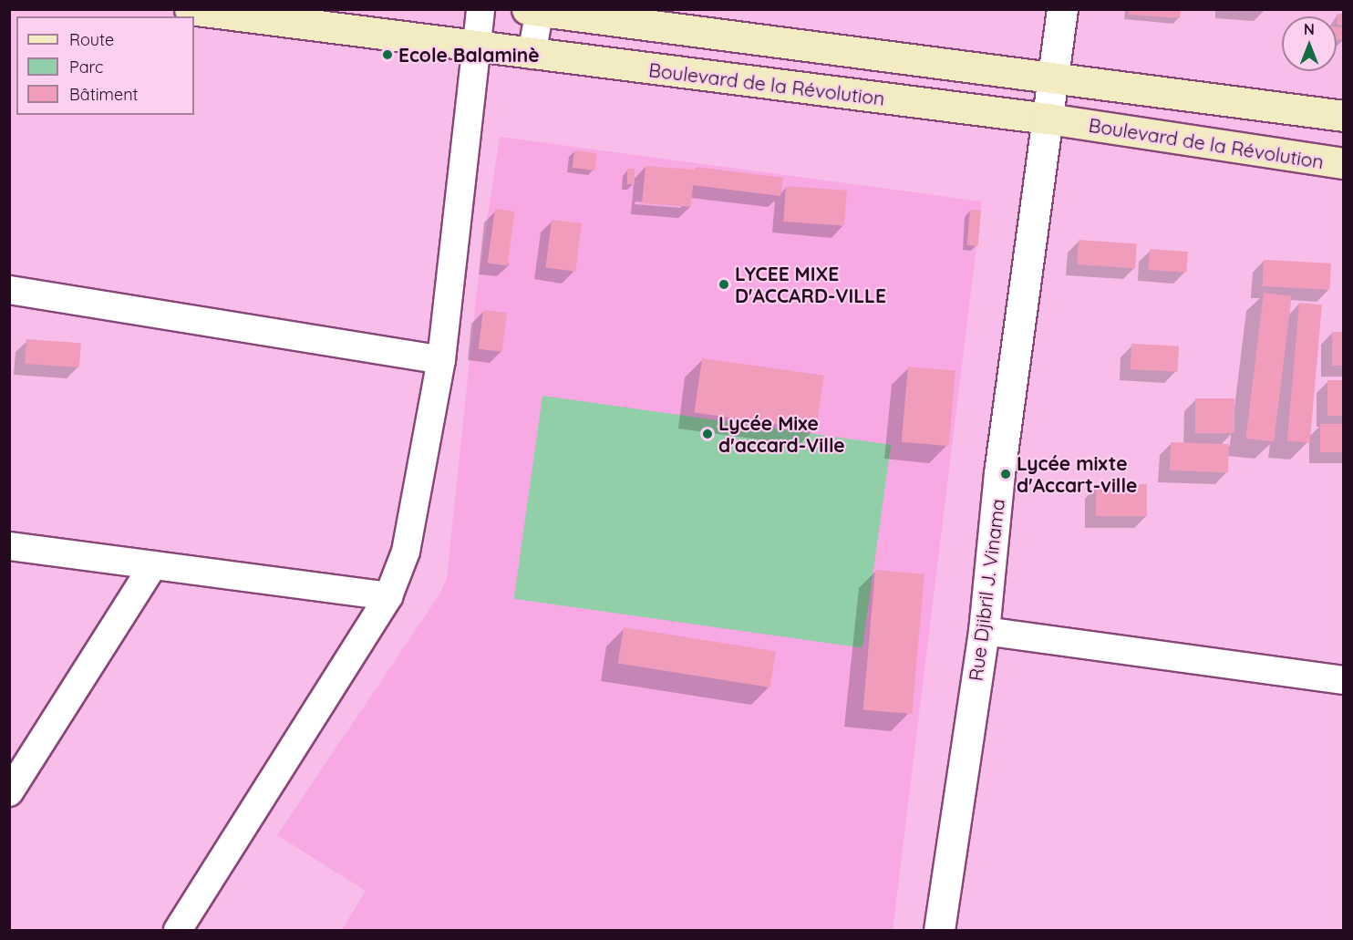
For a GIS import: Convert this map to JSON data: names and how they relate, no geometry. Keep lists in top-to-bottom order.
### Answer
{
  "streets": {
    "main road": ["Boulevard de la Révolution"],
    "street": ["Rue Djibril J. Vinama"]
  },
  "crossings": [
    ["Boulevard de la Révolution", "Rue Djibril J. Vinama"]
  ],
  "places": [
    "Ecole Balaminè",
    "LYCEE MIXE D'ACCARD-VILLE",
    "Lycée Mixe d'accard-Ville",
    "Lycée mixte d'Accart-ville"
  ],
  "legend": ["Route", "Parc", "Bâtiment"],
  "north": "top"
}
